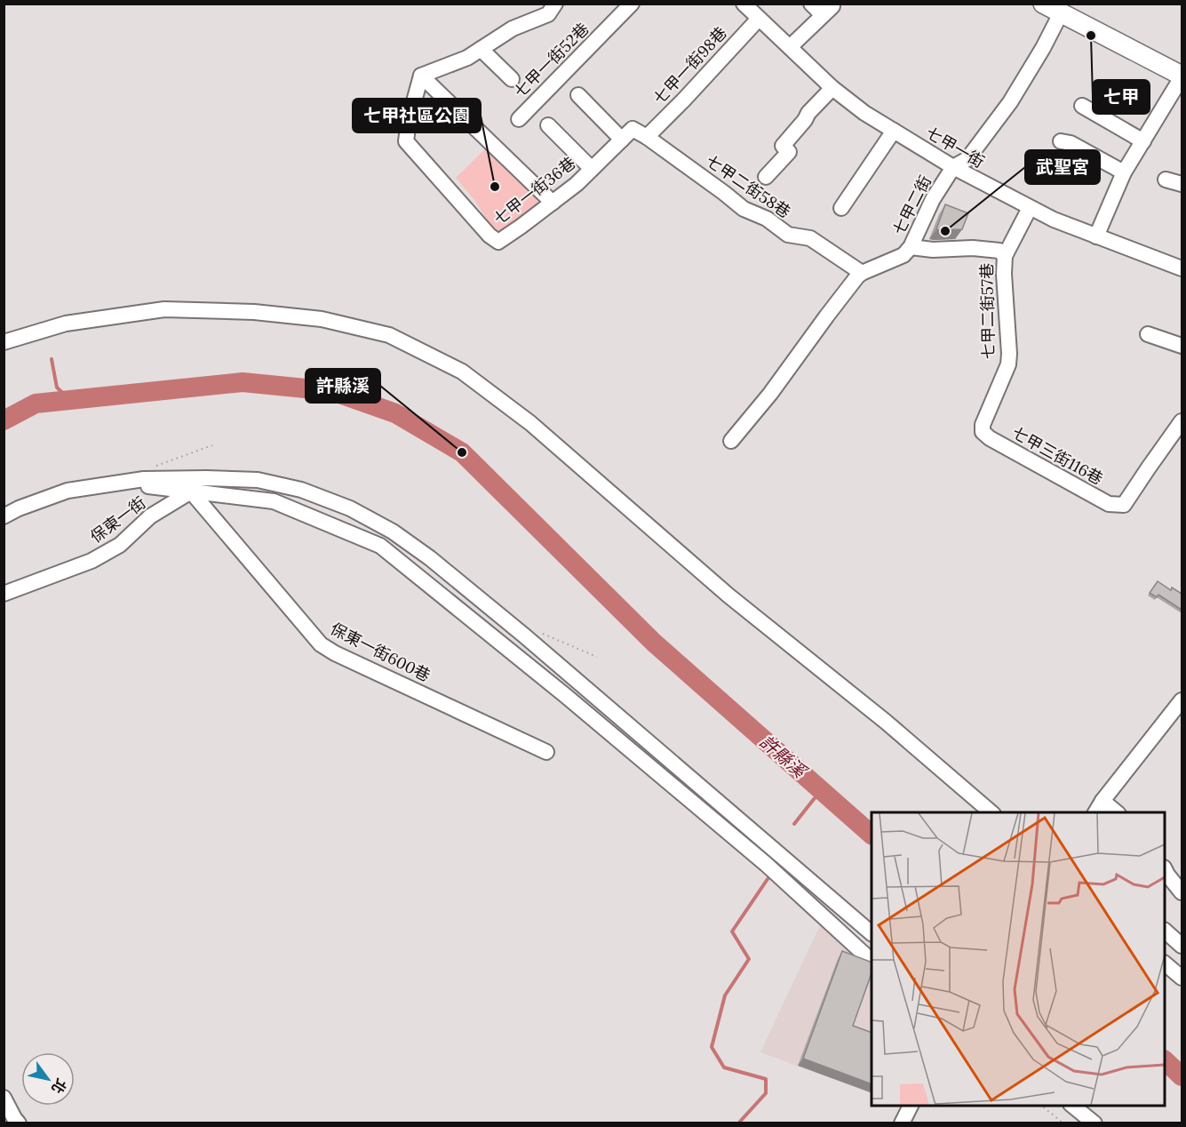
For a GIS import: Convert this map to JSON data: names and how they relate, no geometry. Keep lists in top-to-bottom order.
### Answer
{
  "streets": {
    "street": [
      "七甲一街52巷",
      "七甲一街98巷",
      "七甲一街",
      "七甲二街58巷",
      "七甲一街36巷",
      "七甲二街",
      "七甲二街57巷",
      "七甲三街116巷",
      "保東一街",
      "保東一街600巷"
    ]
  },
  "crossings": [
    ["七甲一街98巷", "七甲一街"],
    ["七甲一街98巷", "七甲二街58巷"],
    ["七甲一街", "七甲二街"],
    ["七甲二街58巷", "七甲二街"],
    ["七甲二街", "七甲二街57巷"],
    ["七甲二街57巷", "七甲三街116巷"],
    ["保東一街", "保東一街600巷"]
  ],
  "water": ["許縣溪"],
  "places": [
    "七甲",
    "七甲社區公園",
    "武聖宮",
    "許縣溪"
  ],
  "north": "bottom right"
}
